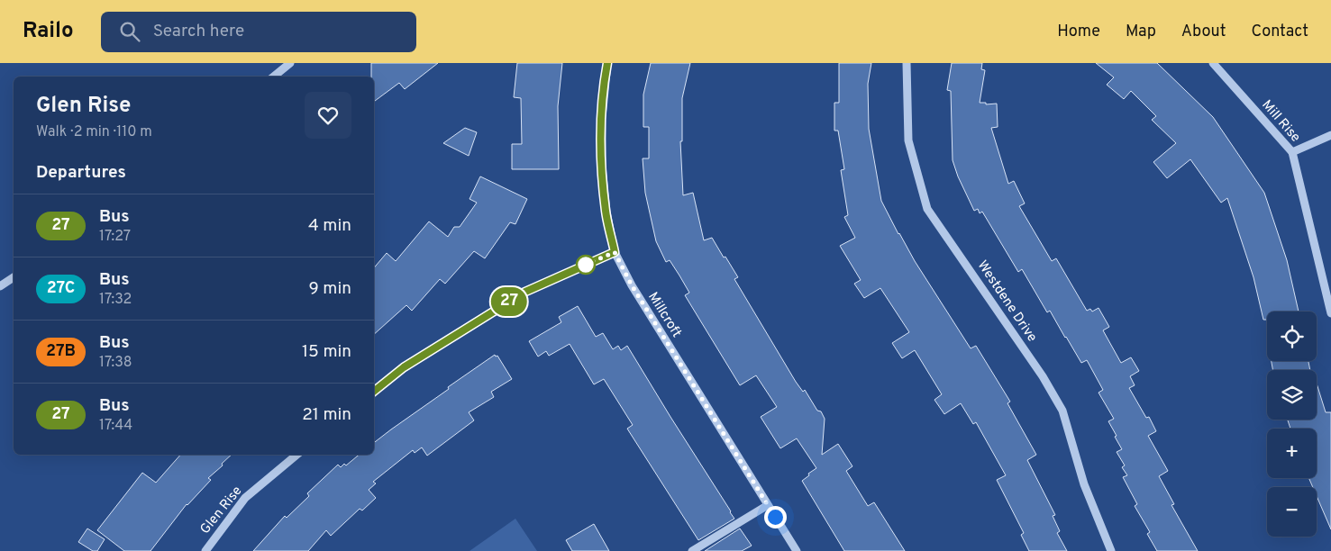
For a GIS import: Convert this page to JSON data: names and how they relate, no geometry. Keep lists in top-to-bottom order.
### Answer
{
  "streets": {
    "street": [
      "Mill Rise",
      "Westdene Drive",
      "Millcroft",
      "Glen Rise"
    ]
  },
  "lines": ["bus line 27"],
  "page": {
    "header": "Railo",
    "search": "Search here",
    "nav": [
      "Home",
      "Map",
      "About",
      "Contact"
    ],
    "on_map": "27",
    "heading": [
      ["Glen Rise", "Walk · 2 min · 110 m"],
      "Departures"
    ],
    "list": [
      {
        "mark": "27",
        "name": "Bus",
        "note": "17:27",
        "value": "4 min"
      },
      {
        "mark": "27C",
        "name": "Bus",
        "note": "17:32",
        "value": "9 min"
      },
      {
        "mark": "27B",
        "name": "Bus",
        "note": "17:38",
        "value": "15 min"
      },
      {
        "mark": "27",
        "name": "Bus",
        "note": "17:44",
        "value": "21 min"
      }
    ],
    "map_buttons": ["+", "−"]
  }
}
